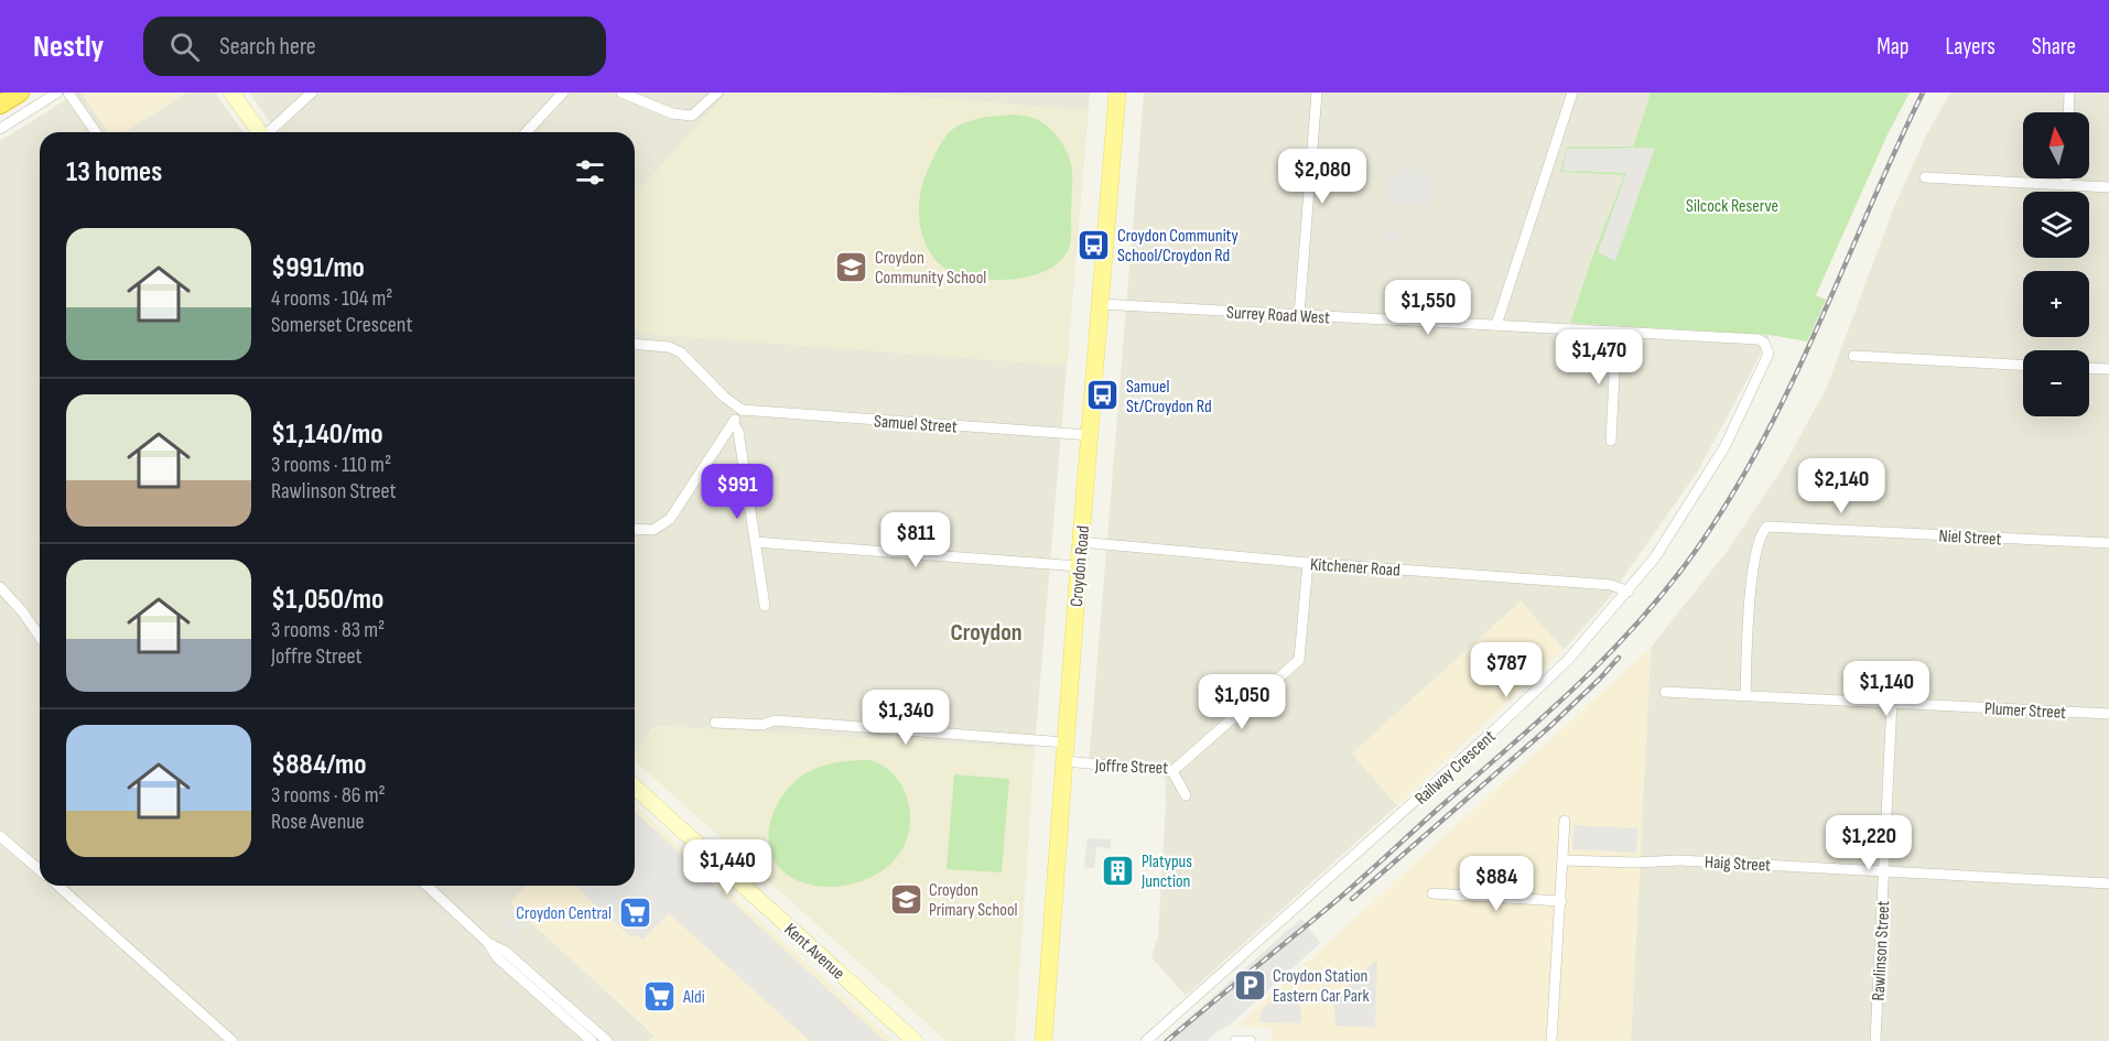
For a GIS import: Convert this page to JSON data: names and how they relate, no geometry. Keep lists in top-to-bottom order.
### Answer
{
  "streets": {
    "main road": ["Croydon Road", "Kent Avenue"],
    "street": [
      "Surrey Road West",
      "Samuel Street",
      "Niel Street",
      "Kitchener Road",
      "Plumer Street",
      "Joffre Street",
      "Railway Crescent",
      "Haig Street",
      "Rawlinson Street"
    ]
  },
  "crossings": [
    ["Surrey Road West", "Croydon Road"],
    ["Surrey Road West", "Railway Crescent"],
    ["Samuel Street", "Croydon Road"],
    ["Niel Street", "Plumer Street"],
    ["Croydon Road", "Kitchener Road"],
    ["Croydon Road", "Joffre Street"],
    ["Kitchener Road", "Joffre Street"],
    ["Kitchener Road", "Railway Crescent"],
    ["Plumer Street", "Rawlinson Street"],
    ["Haig Street", "Rawlinson Street"]
  ],
  "districts": ["Croydon"],
  "parks": ["Silcock Reserve"],
  "places": {
    "bus stop": ["Croydon Community School/Croydon Rd", "Samuel St/Croydon Rd"],
    "school or university": ["Croydon Community School", "Croydon Primary School"],
    "building": ["Platypus Junction"],
    "supermarket": ["Croydon Central", "Aldi"],
    "parking": ["Croydon Station Eastern Car Park"]
  },
  "north": "top",
  "page": {
    "header": "Nestly",
    "search": "Search here",
    "nav": ["Map", "Layers", "Share"],
    "map_buttons": ["+", "−"],
    "heading": "13 homes",
    "price": [
      "$2,080",
      "$1,550",
      "$1,470",
      "$2,140",
      "$991",
      "$811",
      "$787",
      "$1,140",
      "$1,050",
      "$1,340",
      "$1,220",
      "$1,440",
      "$884"
    ],
    "list": [
      {
        "name": "$991/mo",
        "note": "4 rooms · 104 m² · Somerset Crescent"
      },
      {
        "name": "$1,140/mo",
        "note": "3 rooms · 110 m² · Rawlinson Street"
      },
      {
        "name": "$1,050/mo",
        "note": "3 rooms · 83 m² · Joffre Street"
      },
      {
        "name": "$884/mo",
        "note": "3 rooms · 86 m² · Rose Avenue"
      }
    ]
  }
}
